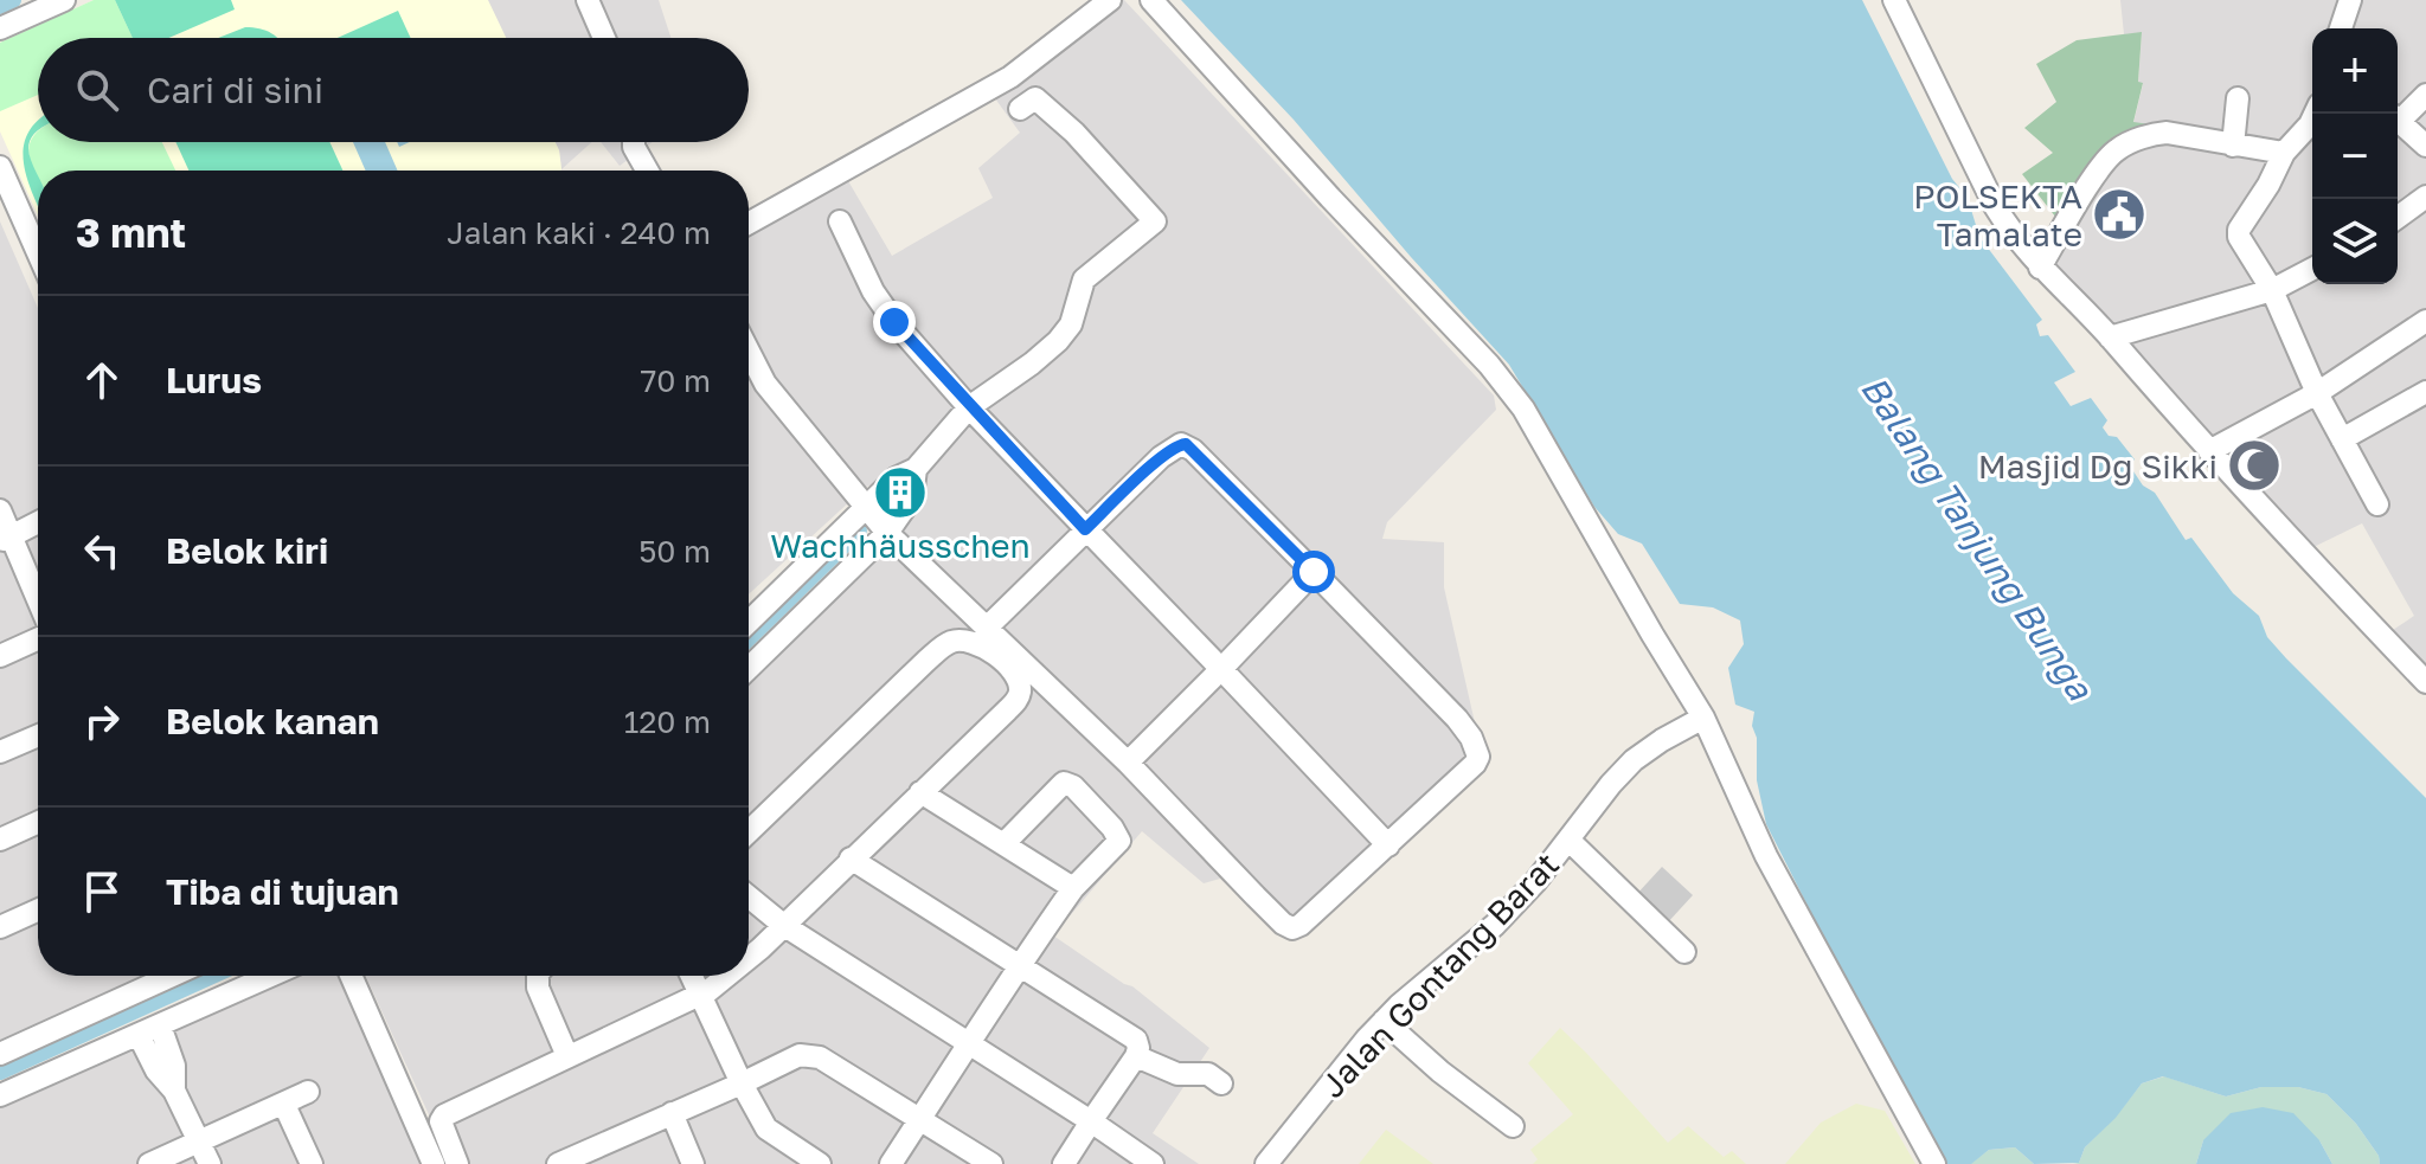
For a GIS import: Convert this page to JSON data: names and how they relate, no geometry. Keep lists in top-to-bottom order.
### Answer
{
  "streets": {
    "street": ["Jalan Gontang Barat"]
  },
  "water": ["Balang Tanjung Bunga"],
  "places": {
    "public building": ["POLSEKTA Tamalate"],
    "mosque": ["Masjid Dg Sikki"],
    "building": ["Wachhäusschen"]
  },
  "page": {
    "map_buttons": ["+", "−"],
    "search": "Cari di sini",
    "heading": ["3 mnt", "Jalan kaki · 240 m"],
    "list": [
      ["Lurus", "70 m"],
      ["Belok kiri", "50 m"],
      ["Belok kanan", "120 m"],
      "Tiba di tujuan"
    ]
  }
}
